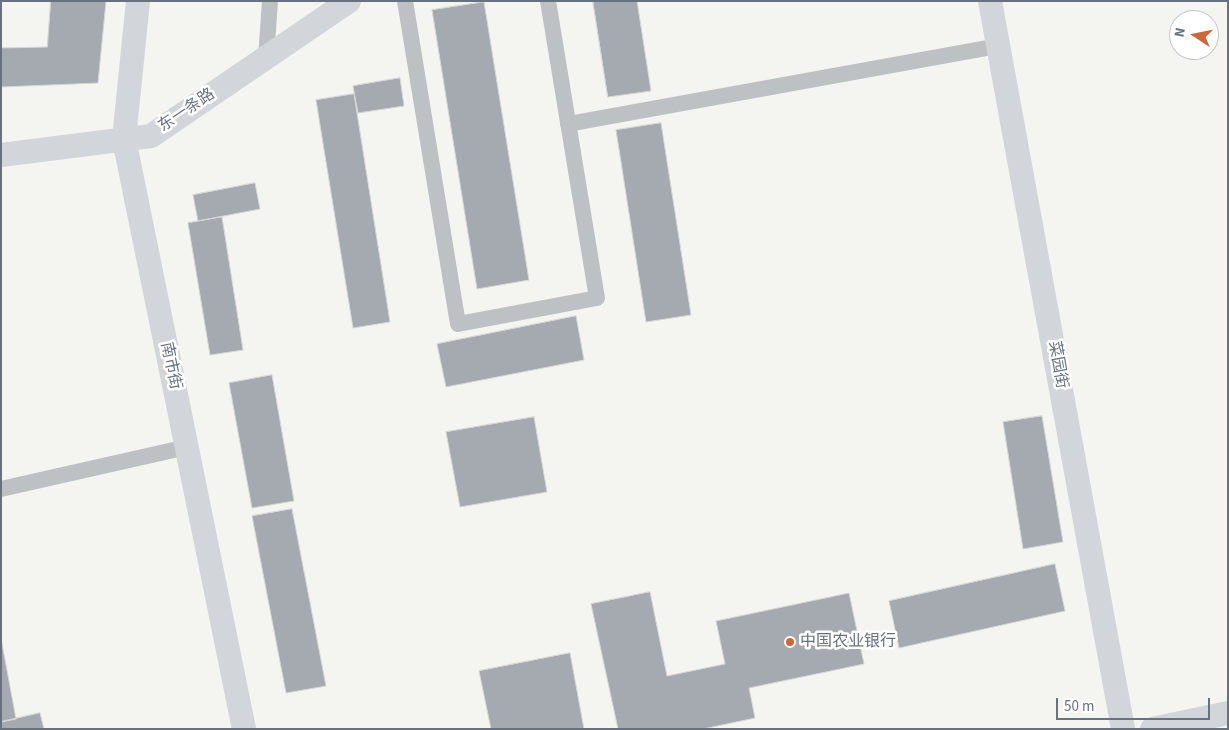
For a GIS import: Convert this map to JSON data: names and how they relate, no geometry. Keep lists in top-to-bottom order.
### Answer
{
  "streets": {
    "street": ["东一条路", "菜园街", "南市街"]
  },
  "crossings": [
    ["东一条路", "南市街"]
  ],
  "places": ["中国农业银行"],
  "scale_bar": "50 m",
  "north": "left"
}
